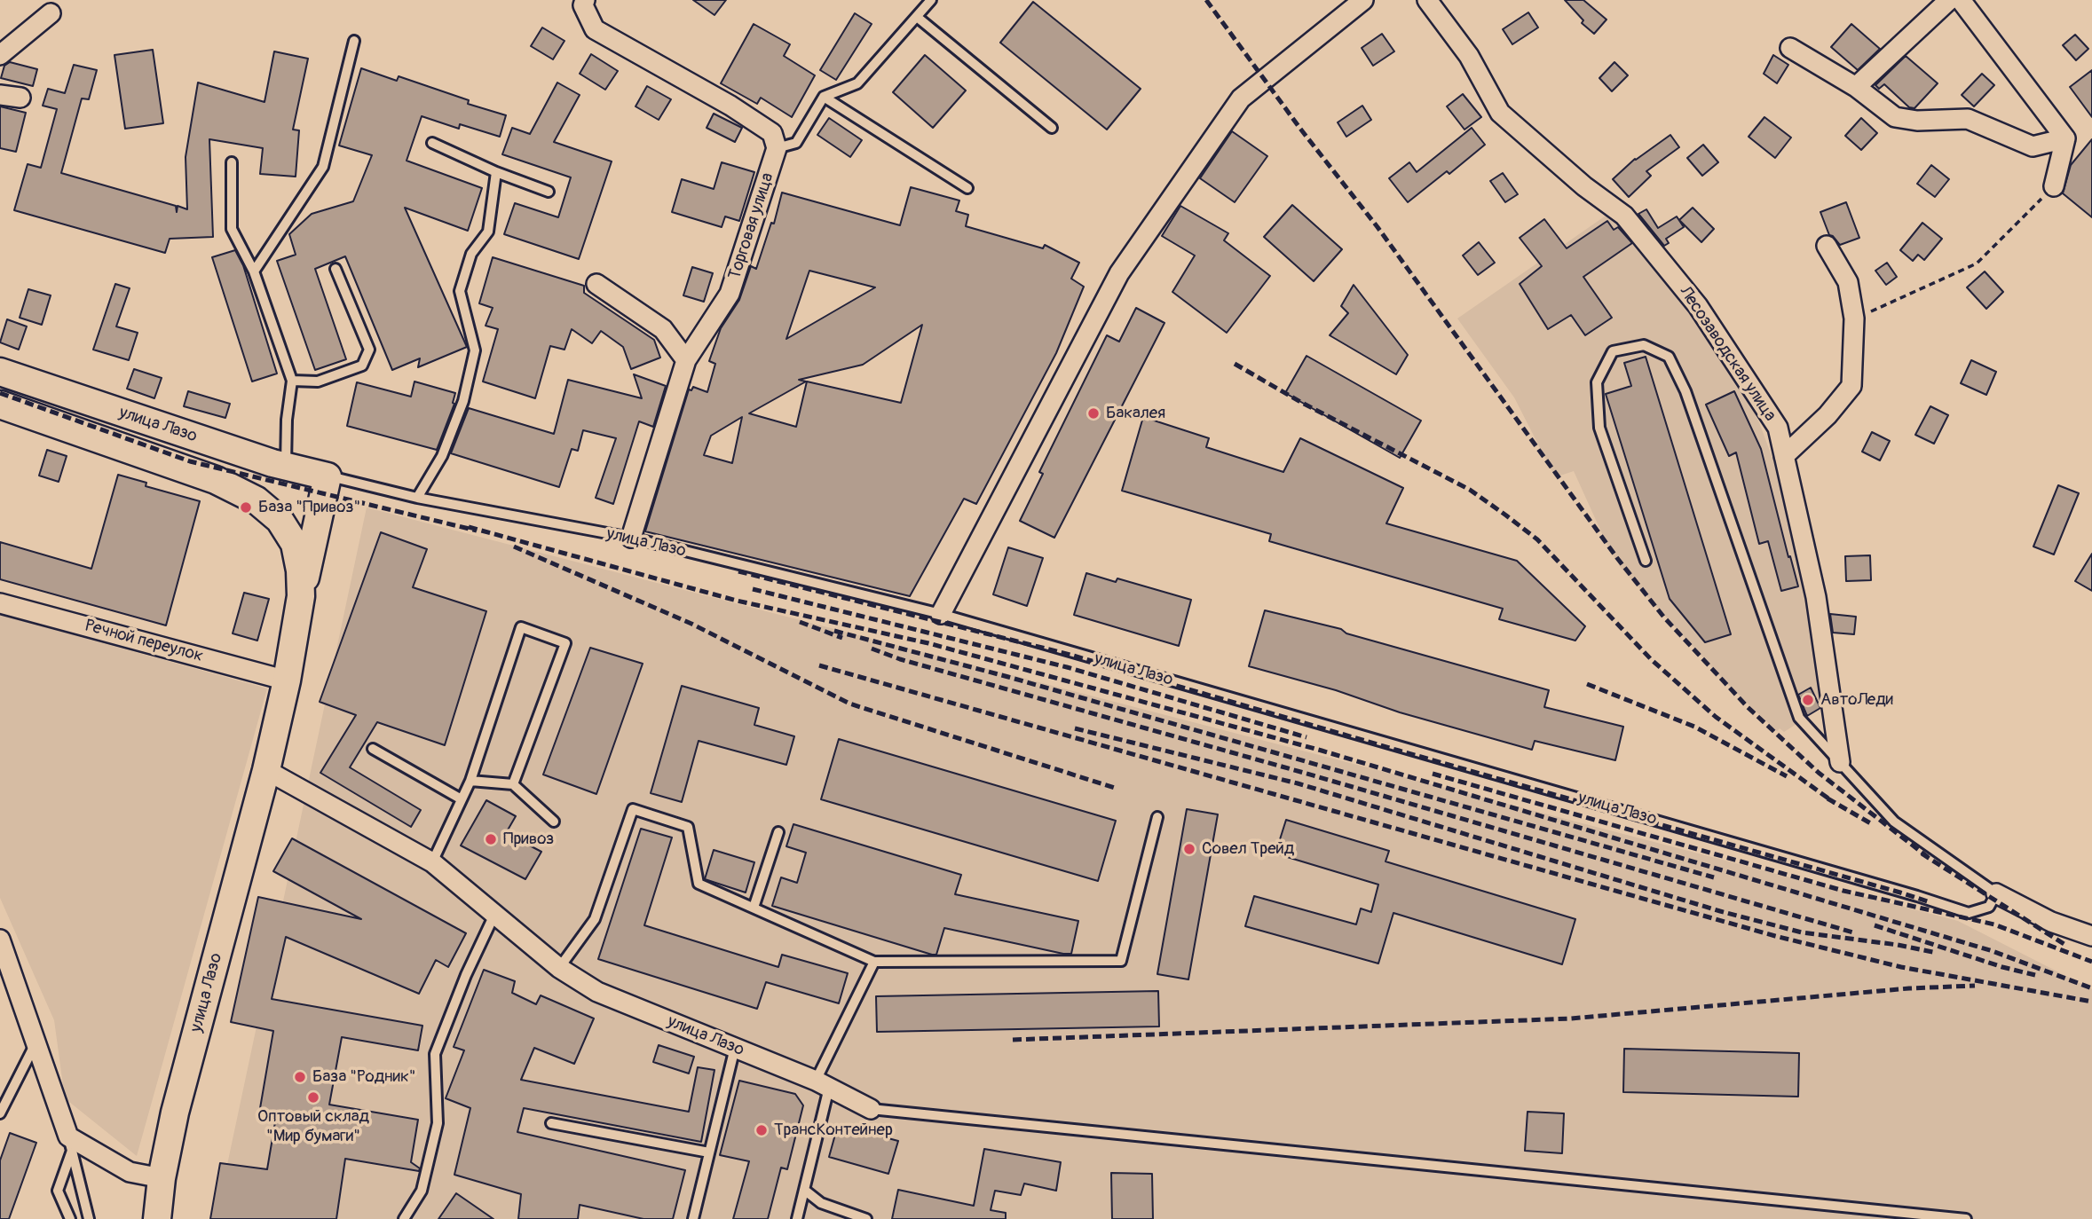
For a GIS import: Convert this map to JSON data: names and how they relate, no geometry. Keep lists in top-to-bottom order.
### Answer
{
  "streets": {
    "main road": ["улица Лазо"],
    "street": ["Торговая улица", "Лесозаводская улица", "Речной переулок"]
  },
  "crossings": [
    ["Торговая улица", "улица Лазо"],
    ["улица Лазо", "Речной переулок"]
  ],
  "places": [
    "Бакалея",
    "База \"Привоз\"",
    "АвтоЛеди",
    "Привоз",
    "Совел Трейд",
    "База \"Родник\"",
    "Оптовый склад \"Мир бумаги\"",
    "ТрансКонтейнер"
  ]
}
